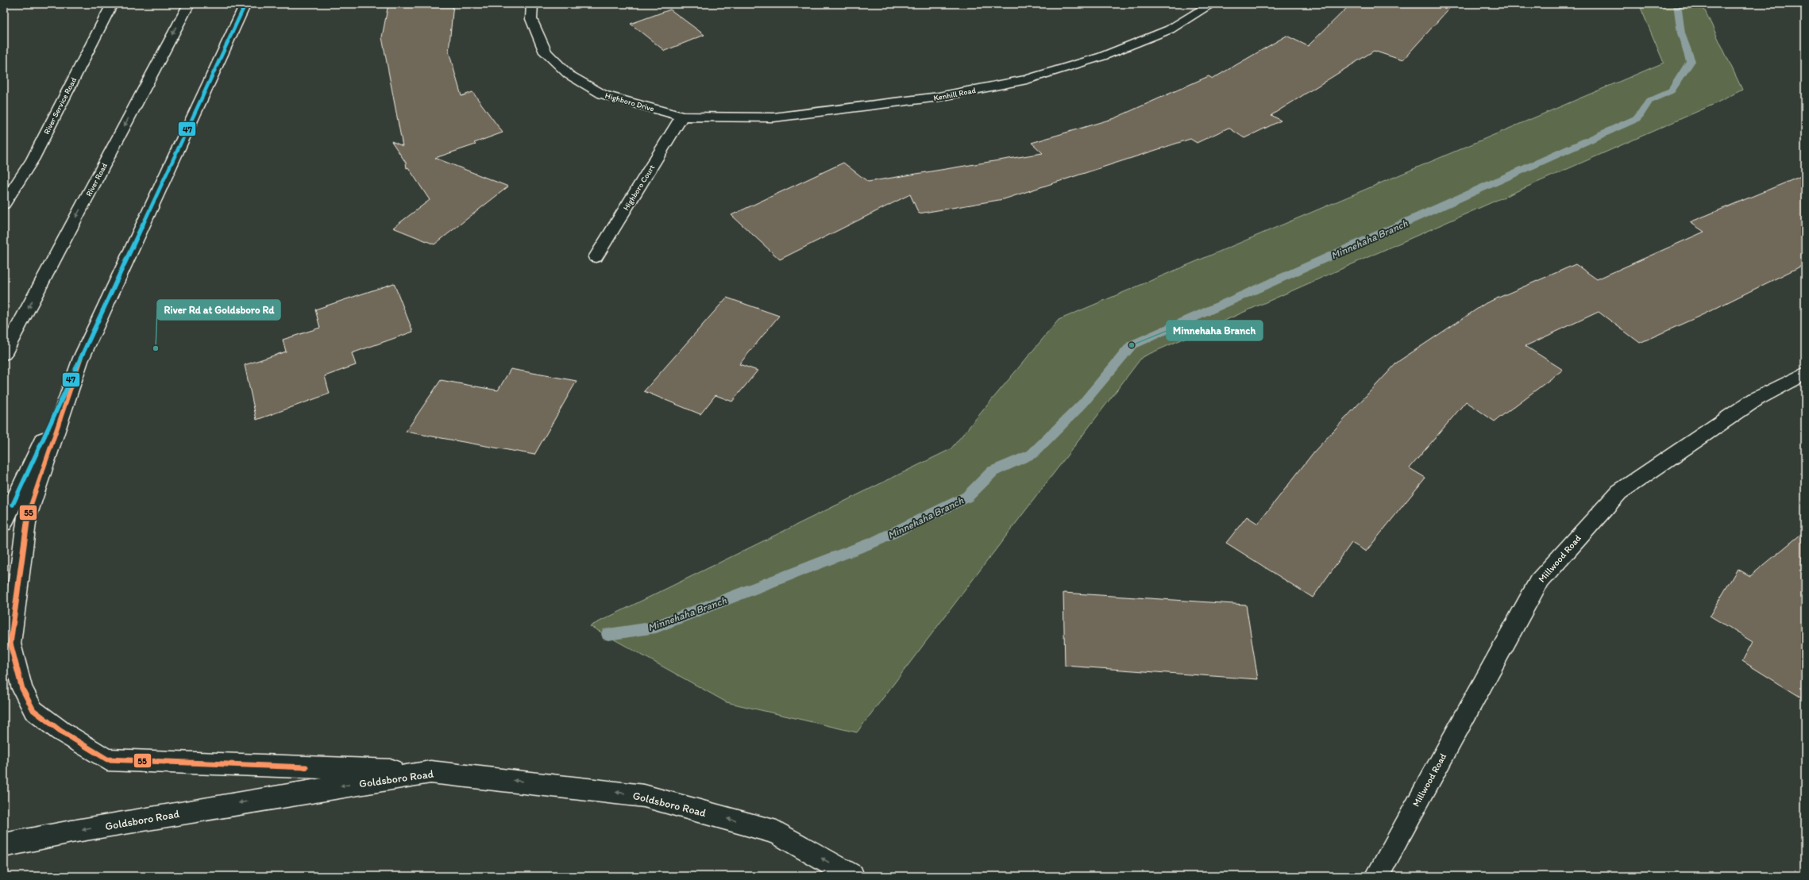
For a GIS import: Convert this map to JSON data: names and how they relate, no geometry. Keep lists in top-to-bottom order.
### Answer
{
  "streets": {
    "main road": [
      "Kenhill Road",
      "Highboro Drive",
      "River Service Road",
      "River Road",
      "Highboro Court",
      "Millwood Road",
      "Goldsboro Road"
    ]
  },
  "crossings": [
    ["Kenhill Road", "Highboro Drive"],
    ["Kenhill Road", "Highboro Court"],
    ["Highboro Drive", "Highboro Court"]
  ],
  "one_way": ["Goldsboro Road"],
  "water": ["Minnehaha Branch"],
  "places": ["Minnehaha Branch", "River Rd at Goldsboro Rd"],
  "lines": ["transit line 47", "transit line 55"]
}
